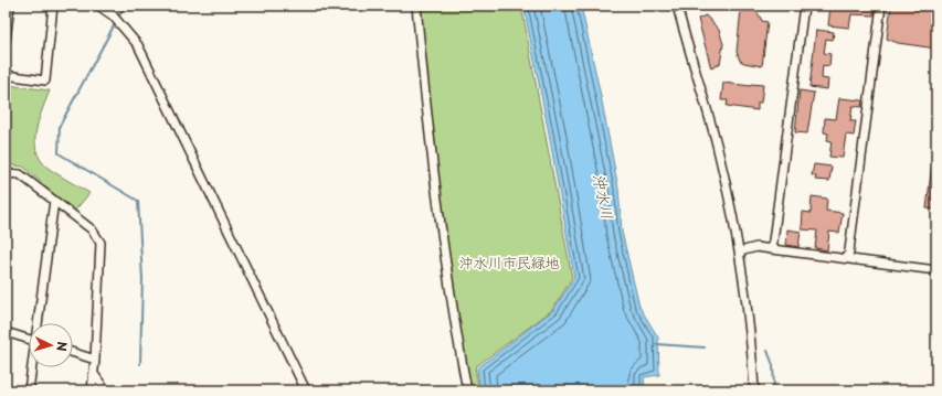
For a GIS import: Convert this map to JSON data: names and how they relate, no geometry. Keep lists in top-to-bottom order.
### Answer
{
  "water": ["沖水川"],
  "parks": ["沖水川市民緑地"],
  "north": "right"
}
